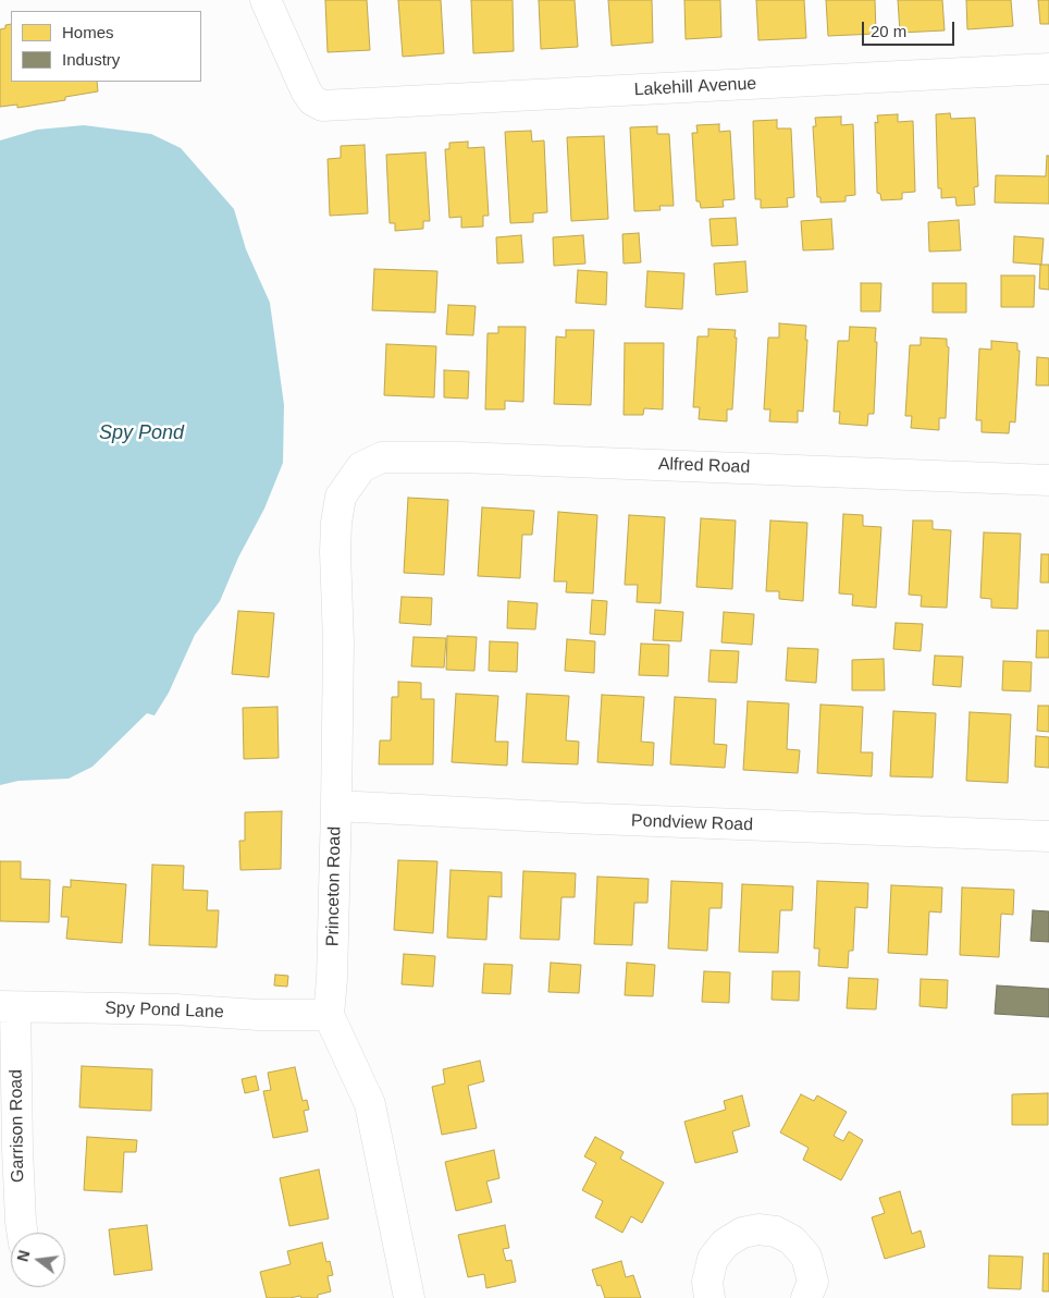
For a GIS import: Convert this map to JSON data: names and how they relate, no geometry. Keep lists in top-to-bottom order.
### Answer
{
  "streets": {
    "street": [
      "Lakehill Avenue",
      "Alfred Road",
      "Pondview Road",
      "Princeton Road",
      "Spy Pond Lane",
      "Garrison Road"
    ]
  },
  "crossings": [
    ["Alfred Road", "Princeton Road"],
    ["Pondview Road", "Princeton Road"],
    ["Princeton Road", "Spy Pond Lane"],
    ["Spy Pond Lane", "Garrison Road"]
  ],
  "water": ["Spy Pond"],
  "legend": ["Homes", "Industry"],
  "scale_bar": "20 m",
  "north": "left"
}
